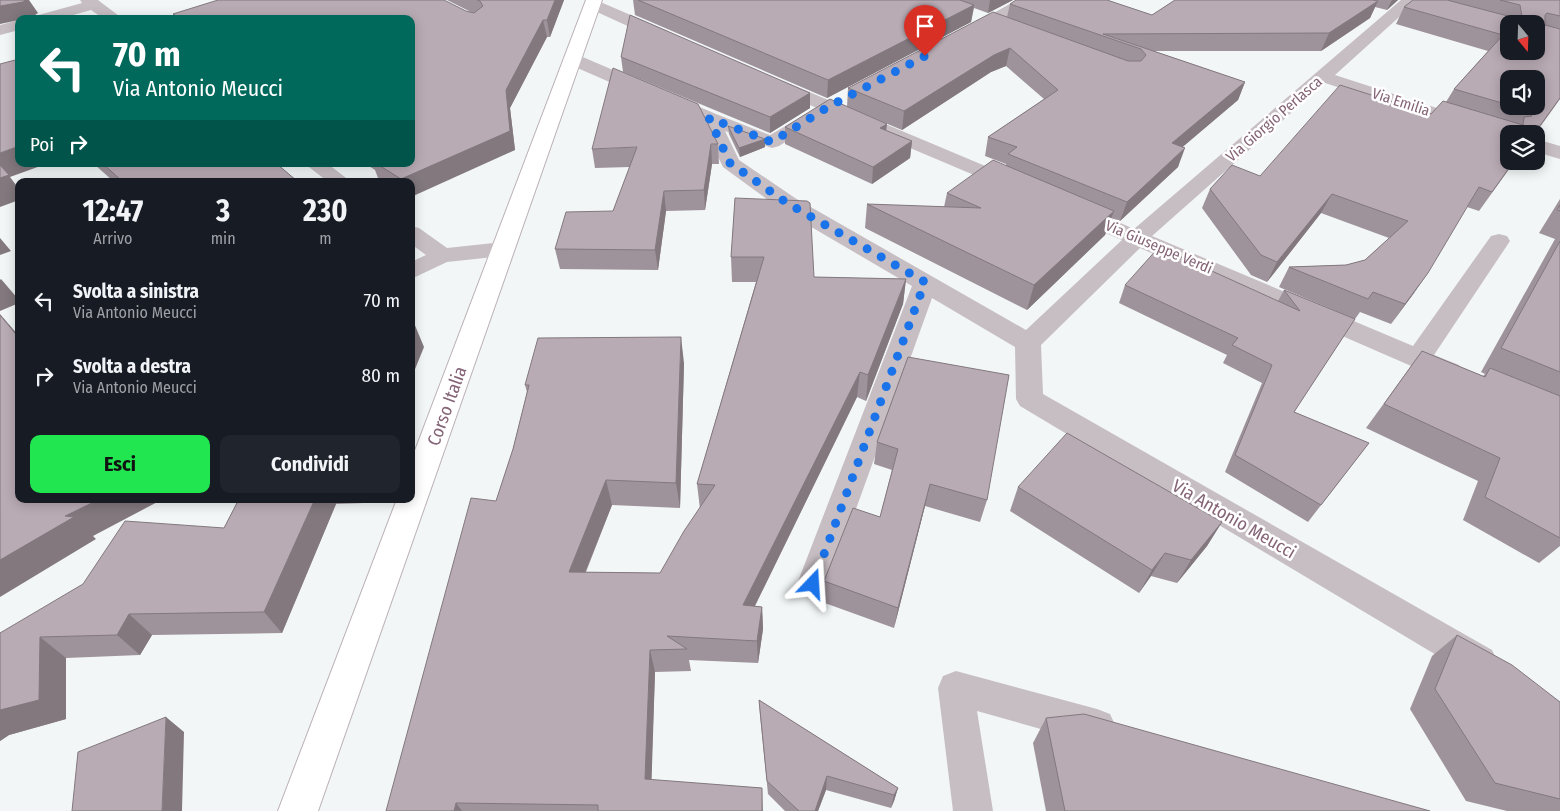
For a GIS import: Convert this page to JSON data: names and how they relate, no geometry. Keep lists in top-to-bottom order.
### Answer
{
  "streets": {
    "main road": ["Corso Italia"],
    "street": [
      "Via Emilia",
      "Via Giorgio Perlasca",
      "Via Giuseppe Verdi",
      "Via Antonio Meucci"
    ]
  },
  "crossings": [
    ["Via Emilia", "Via Giorgio Perlasca"],
    ["Via Giorgio Perlasca", "Via Giuseppe Verdi"]
  ],
  "north": "bottom",
  "page": {
    "turn": ["70 m", "Via Antonio Meucci"],
    "then": "Poi",
    "eta": [
      "12:47",
      "Arrivo",
      "3",
      "min",
      "230",
      "m"
    ],
    "list": [
      {
        "name": "Svolta a sinistra",
        "note": "Via Antonio Meucci",
        "value": "70 m"
      },
      {
        "name": "Svolta a destra",
        "note": "Via Antonio Meucci",
        "value": "80 m"
      }
    ],
    "buttons": ["Esci", "Condividi"]
  }
}
